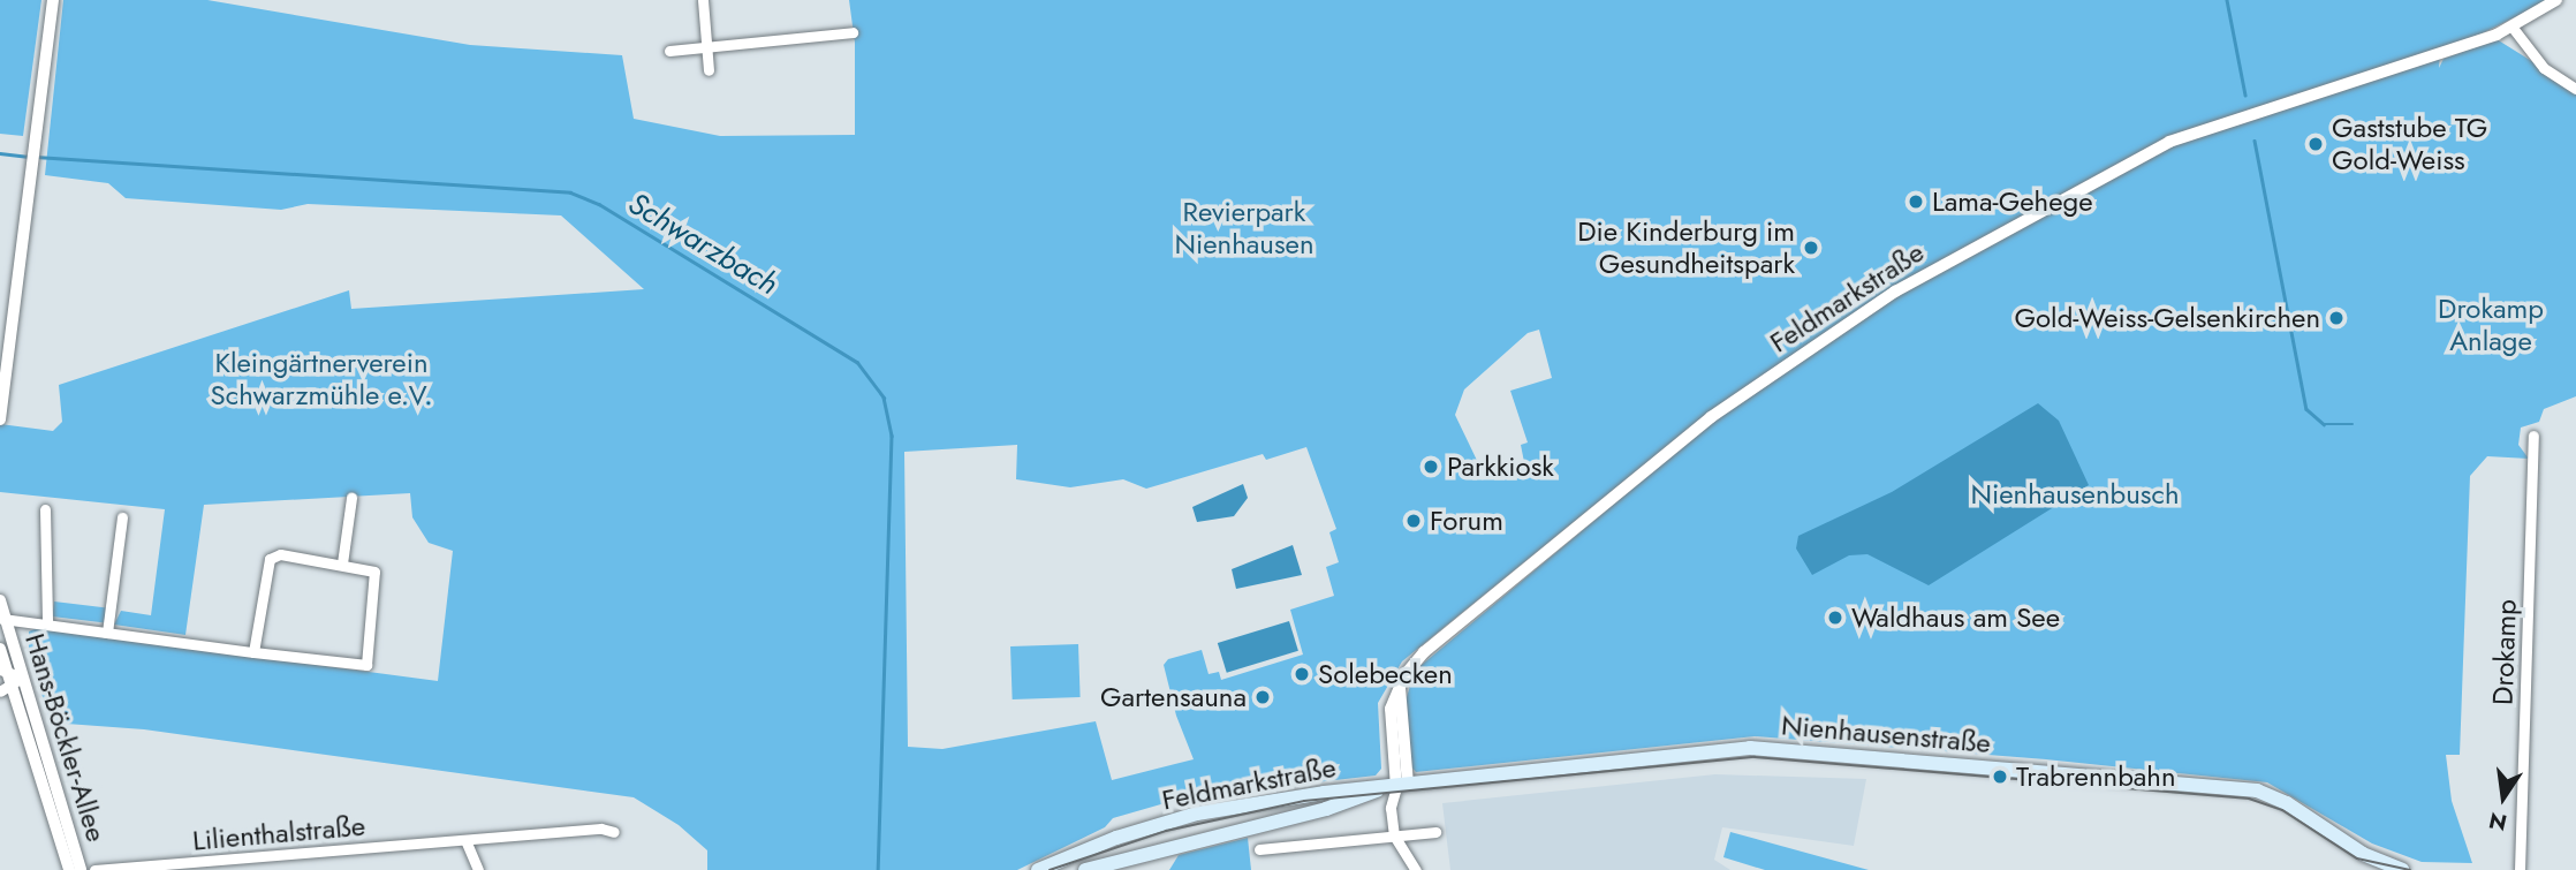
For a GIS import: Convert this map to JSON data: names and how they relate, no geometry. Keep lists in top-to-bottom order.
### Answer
{
  "streets": {
    "main road": ["Feldmarkstraße", "Nienhausenstraße"],
    "street": ["Drokamp", "Hans-Böckler-Allee", "Lilienthalstraße"]
  },
  "crossings": [
    ["Feldmarkstraße", "Nienhausenstraße"]
  ],
  "water": ["Schwarzbach"],
  "parks": [
    "Revierpark Nienhausen",
    "Drokamp Anlage",
    "Kleingärtnerverein Schwarzmühle e.V.",
    "Nienhausenbusch"
  ],
  "places": [
    "Gaststube TG Gold-Weiss",
    "Lama-Gehege",
    "Die Kinderburg im Gesundheitspark",
    "Gold-Weiss-Gelsenkirchen",
    "Parkkiosk",
    "Forum",
    "Waldhaus am See",
    "Solebecken",
    "Gartensauna",
    "Trabrennbahn"
  ],
  "north": "bottom"
}
